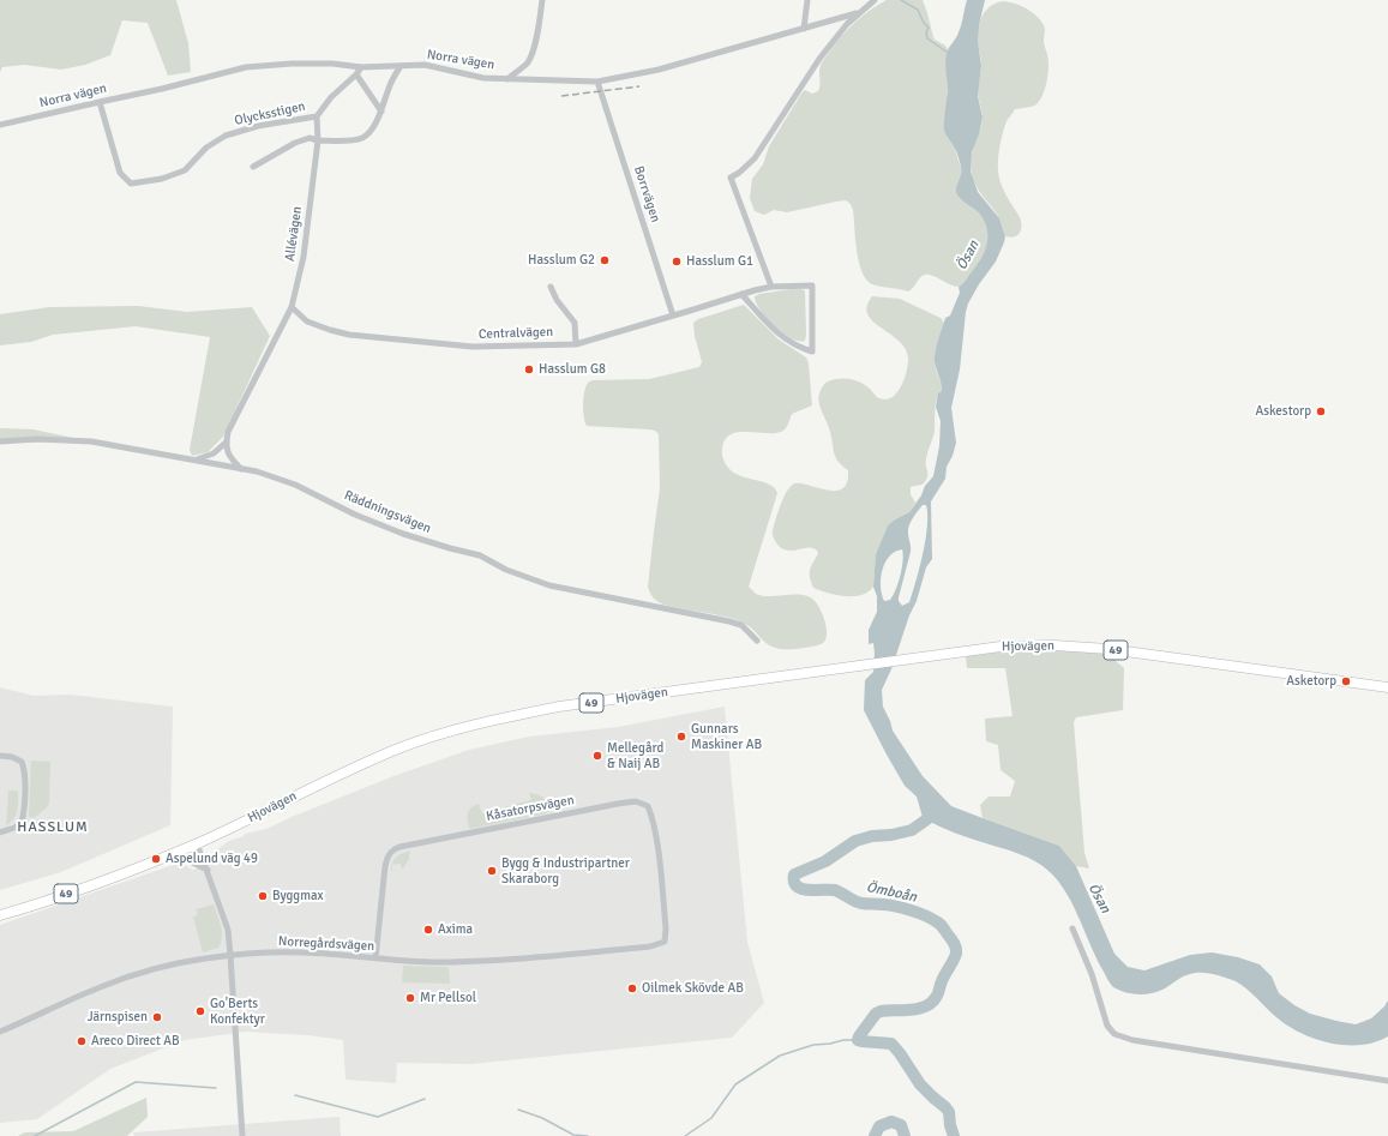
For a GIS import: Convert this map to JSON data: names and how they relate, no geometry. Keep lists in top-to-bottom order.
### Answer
{
  "streets": {
    "main road": ["Hjovägen", "49"],
    "street": [
      "Norra vägen",
      "Olycksstigen",
      "Borrvägen",
      "Allévägen",
      "Centralvägen",
      "Räddningsvägen",
      "Kåsatorpsvägen",
      "Norregårdsvägen"
    ]
  },
  "crossings": [
    ["Norra vägen", "Olycksstigen"],
    ["Norra vägen", "Borrvägen"],
    ["Olycksstigen", "Allévägen"],
    ["Borrvägen", "Centralvägen"],
    ["Allévägen", "Centralvägen"],
    ["Kåsatorpsvägen", "Norregårdsvägen"]
  ],
  "districts": ["HASSLUM"],
  "water": ["Ösan", "Ömboån"],
  "places": [
    "Hasslum G2",
    "Hasslum G1",
    "Hasslum G8",
    "Askestorp",
    "Asketorp",
    "Gunnars Maskiner AB",
    "Mellegård & Naij AB",
    "Aspelund väg 49",
    "Bygg & Industripartner Skaraborg",
    "Byggmax",
    "Axima",
    "Oilmek Skövde AB",
    "Mr Pellsol",
    "Go'Berts Konfektyr",
    "Järnspisen",
    "Areco Direct AB"
  ]
}
